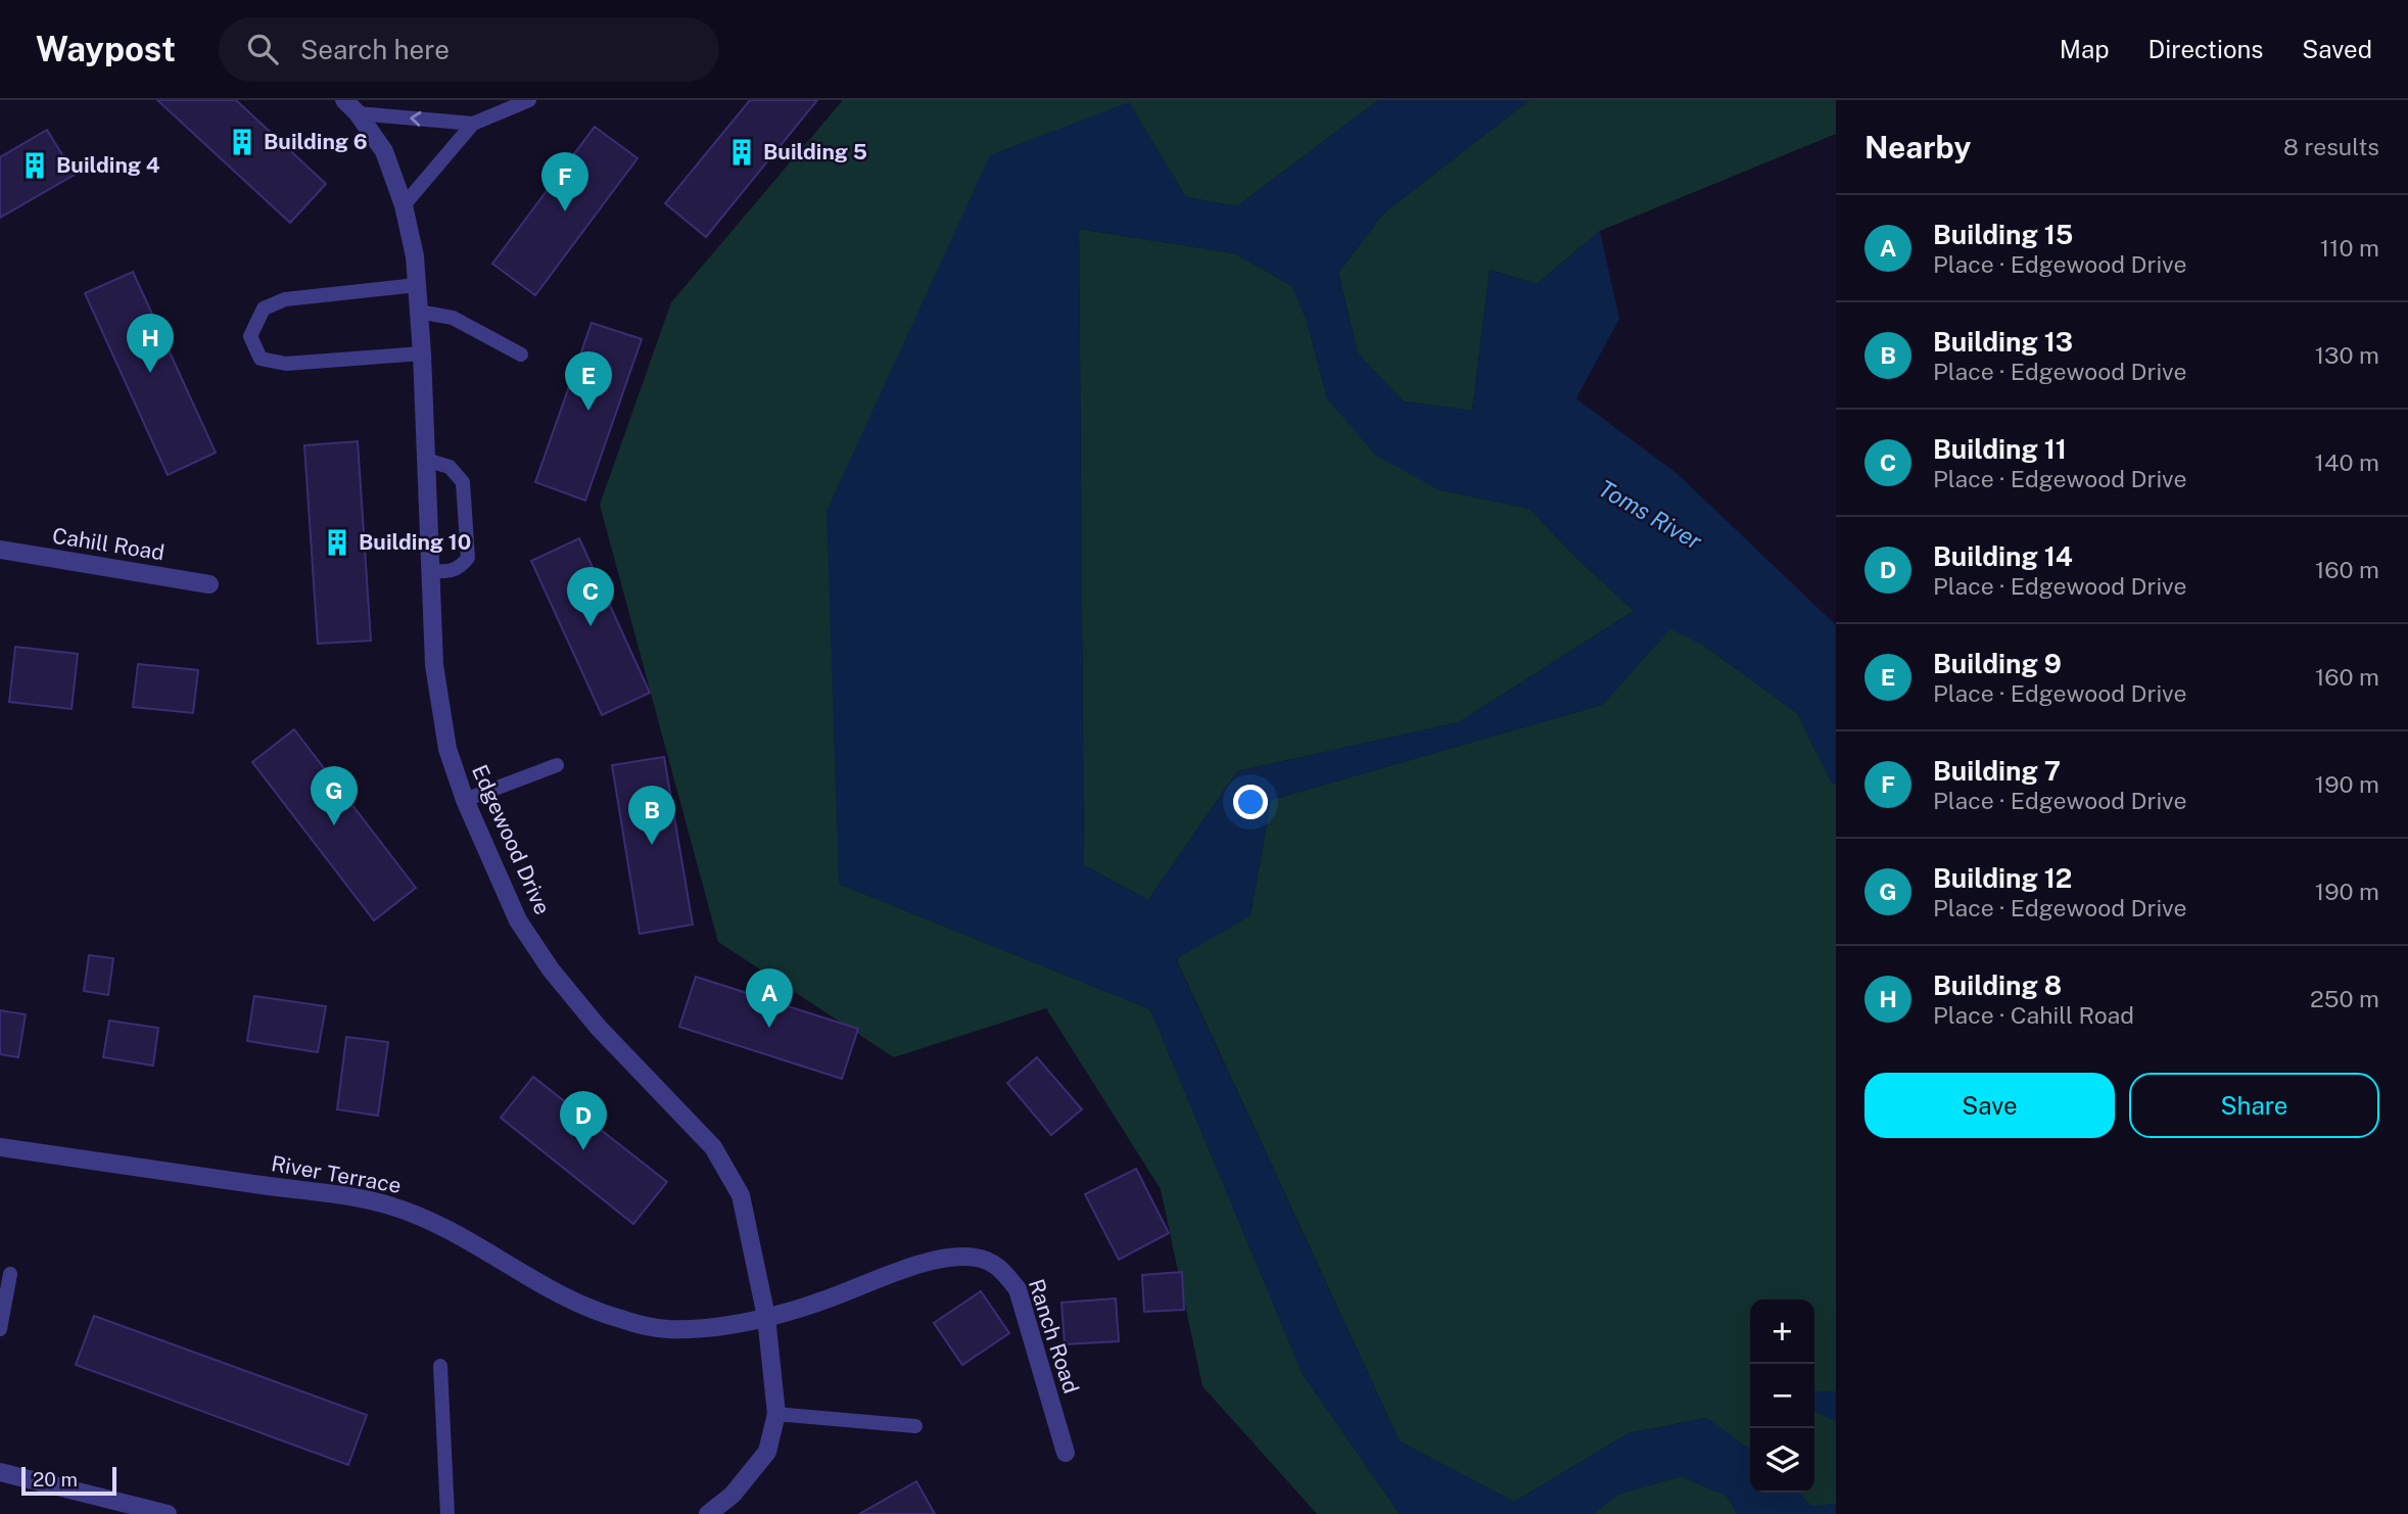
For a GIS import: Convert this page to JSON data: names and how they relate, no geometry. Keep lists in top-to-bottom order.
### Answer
{
  "streets": {
    "street": [
      "Cahill Road",
      "Edgewood Drive",
      "River Terrace",
      "Ranch Road"
    ]
  },
  "crossings": [
    ["Edgewood Drive", "River Terrace"],
    ["Edgewood Drive", "Ranch Road"],
    ["River Terrace", "Ranch Road"]
  ],
  "water": ["Toms River"],
  "places": {
    "building": [
      "Building 6",
      "Building 5",
      "Building 4",
      "Building 10"
    ]
  },
  "scale_bar": "20 m",
  "page": {
    "header": "Waypost",
    "search": "Search here",
    "nav": ["Map", "Directions", "Saved"],
    "heading": ["Nearby", "8 results"],
    "pins": [
      "F",
      "H",
      "E",
      "C",
      "G",
      "B",
      "A",
      "D"
    ],
    "list": [
      {
        "mark": "A",
        "name": "Building 15",
        "note": "Place · Edgewood Drive",
        "value": "110 m"
      },
      {
        "mark": "B",
        "name": "Building 13",
        "note": "Place · Edgewood Drive",
        "value": "130 m"
      },
      {
        "mark": "C",
        "name": "Building 11",
        "note": "Place · Edgewood Drive",
        "value": "140 m"
      },
      {
        "mark": "D",
        "name": "Building 14",
        "note": "Place · Edgewood Drive",
        "value": "160 m"
      },
      {
        "mark": "E",
        "name": "Building 9",
        "note": "Place · Edgewood Drive",
        "value": "160 m"
      },
      {
        "mark": "F",
        "name": "Building 7",
        "note": "Place · Edgewood Drive",
        "value": "190 m"
      },
      {
        "mark": "G",
        "name": "Building 12",
        "note": "Place · Edgewood Drive",
        "value": "190 m"
      },
      {
        "mark": "H",
        "name": "Building 8",
        "note": "Place · Cahill Road",
        "value": "250 m"
      }
    ],
    "buttons": ["Save", "Share"],
    "map_buttons": ["+", "−"],
    "scale": "20 m"
  }
}
